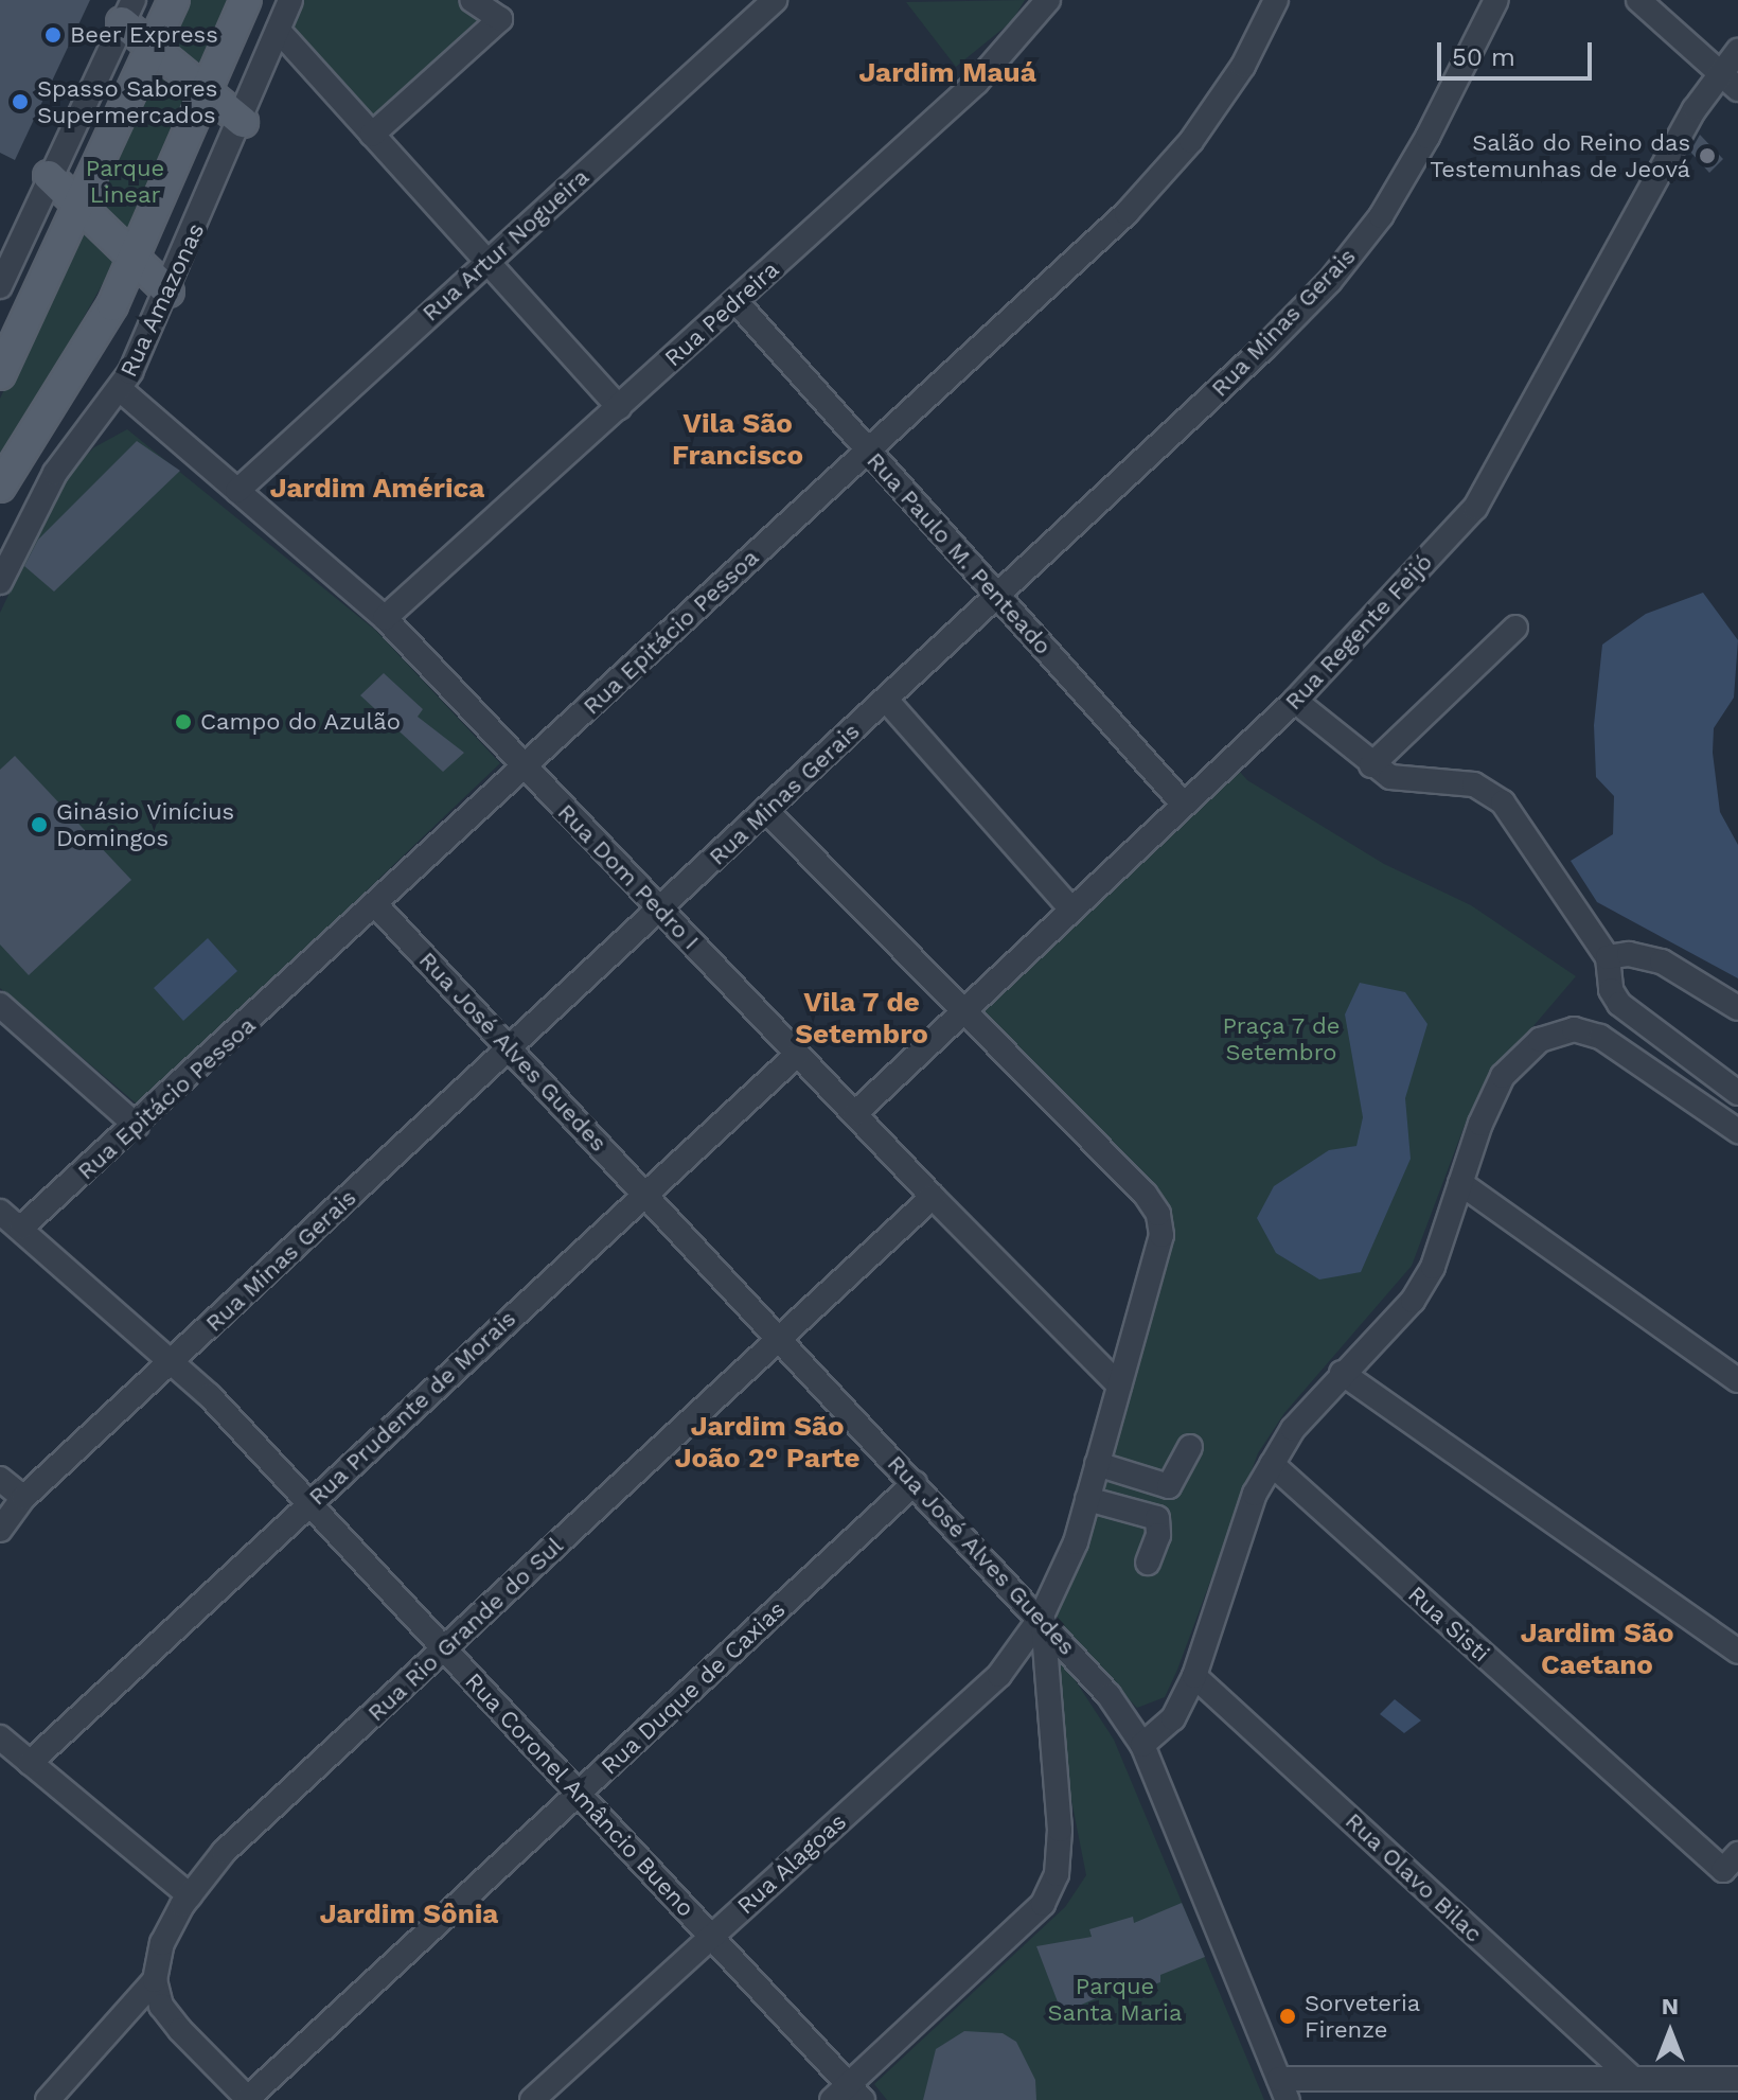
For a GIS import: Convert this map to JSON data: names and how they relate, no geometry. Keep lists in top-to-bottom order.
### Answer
{
  "streets": {
    "street": [
      "Rua Artur Nogueira",
      "Rua Amazonas",
      "Rua Pedreira",
      "Rua Minas Gerais",
      "Rua Paulo M. Penteado",
      "Rua Epitácio Pessoa",
      "Rua Regente Feijó",
      "Rua Dom Pedro I",
      "Rua José Alves Guedes",
      "Rua Prudente de Morais",
      "Rua Sisti",
      "Rua Rio Grande do Sul",
      "Rua Duque de Caxias",
      "Rua Coronel Amâncio Bueno",
      "Rua Alagoas",
      "Rua Olavo Bilac"
    ]
  },
  "crossings": [
    ["Rua Artur Nogueira", "Rua Dom Pedro I"],
    ["Rua Amazonas", "Rua Dom Pedro I"],
    ["Rua Pedreira", "Rua Paulo M. Penteado"],
    ["Rua Pedreira", "Rua Dom Pedro I"],
    ["Rua Minas Gerais", "Rua Paulo M. Penteado"],
    ["Rua Minas Gerais", "Rua Dom Pedro I"],
    ["Rua Minas Gerais", "Rua José Alves Guedes"],
    ["Rua Minas Gerais", "Rua Coronel Amâncio Bueno"],
    ["Rua Paulo M. Penteado", "Rua Epitácio Pessoa"],
    ["Rua Paulo M. Penteado", "Rua Regente Feijó"],
    ["Rua Epitácio Pessoa", "Rua Dom Pedro I"],
    ["Rua Epitácio Pessoa", "Rua José Alves Guedes"],
    ["Rua Epitácio Pessoa", "Rua Coronel Amâncio Bueno"],
    ["Rua Regente Feijó", "Rua Dom Pedro I"],
    ["Rua Regente Feijó", "Rua Alagoas"],
    ["Rua Dom Pedro I", "Rua Prudente de Morais"],
    ["Rua Dom Pedro I", "Rua Rio Grande do Sul"],
    ["Rua Dom Pedro I", "Rua Alagoas"],
    ["Rua José Alves Guedes", "Rua Prudente de Morais"],
    ["Rua José Alves Guedes", "Rua Rio Grande do Sul"],
    ["Rua José Alves Guedes", "Rua Duque de Caxias"],
    ["Rua José Alves Guedes", "Rua Alagoas"],
    ["Rua Prudente de Morais", "Rua Coronel Amâncio Bueno"],
    ["Rua Rio Grande do Sul", "Rua Coronel Amâncio Bueno"],
    ["Rua Duque de Caxias", "Rua Coronel Amâncio Bueno"],
    ["Rua Coronel Amâncio Bueno", "Rua Alagoas"]
  ],
  "districts": [
    "Jardim Mauá",
    "Vila São Francisco",
    "Jardim América",
    "Vila 7 de Setembro",
    "Jardim São João 2° Parte",
    "Jardim São Caetano",
    "Jardim Sônia"
  ],
  "parks": ["Parque Linear", "Praça 7 de Setembro", "Parque Santa Maria"],
  "places": [
    "Beer Express",
    "Spasso Sabores Supermercados",
    "Salão do Reino das Testemunhas de Jeová",
    "Campo do Azulão",
    "Ginásio Vinícius Domingos",
    "Sorveteria Firenze"
  ],
  "scale_bar": "50 m",
  "north": "top"
}
